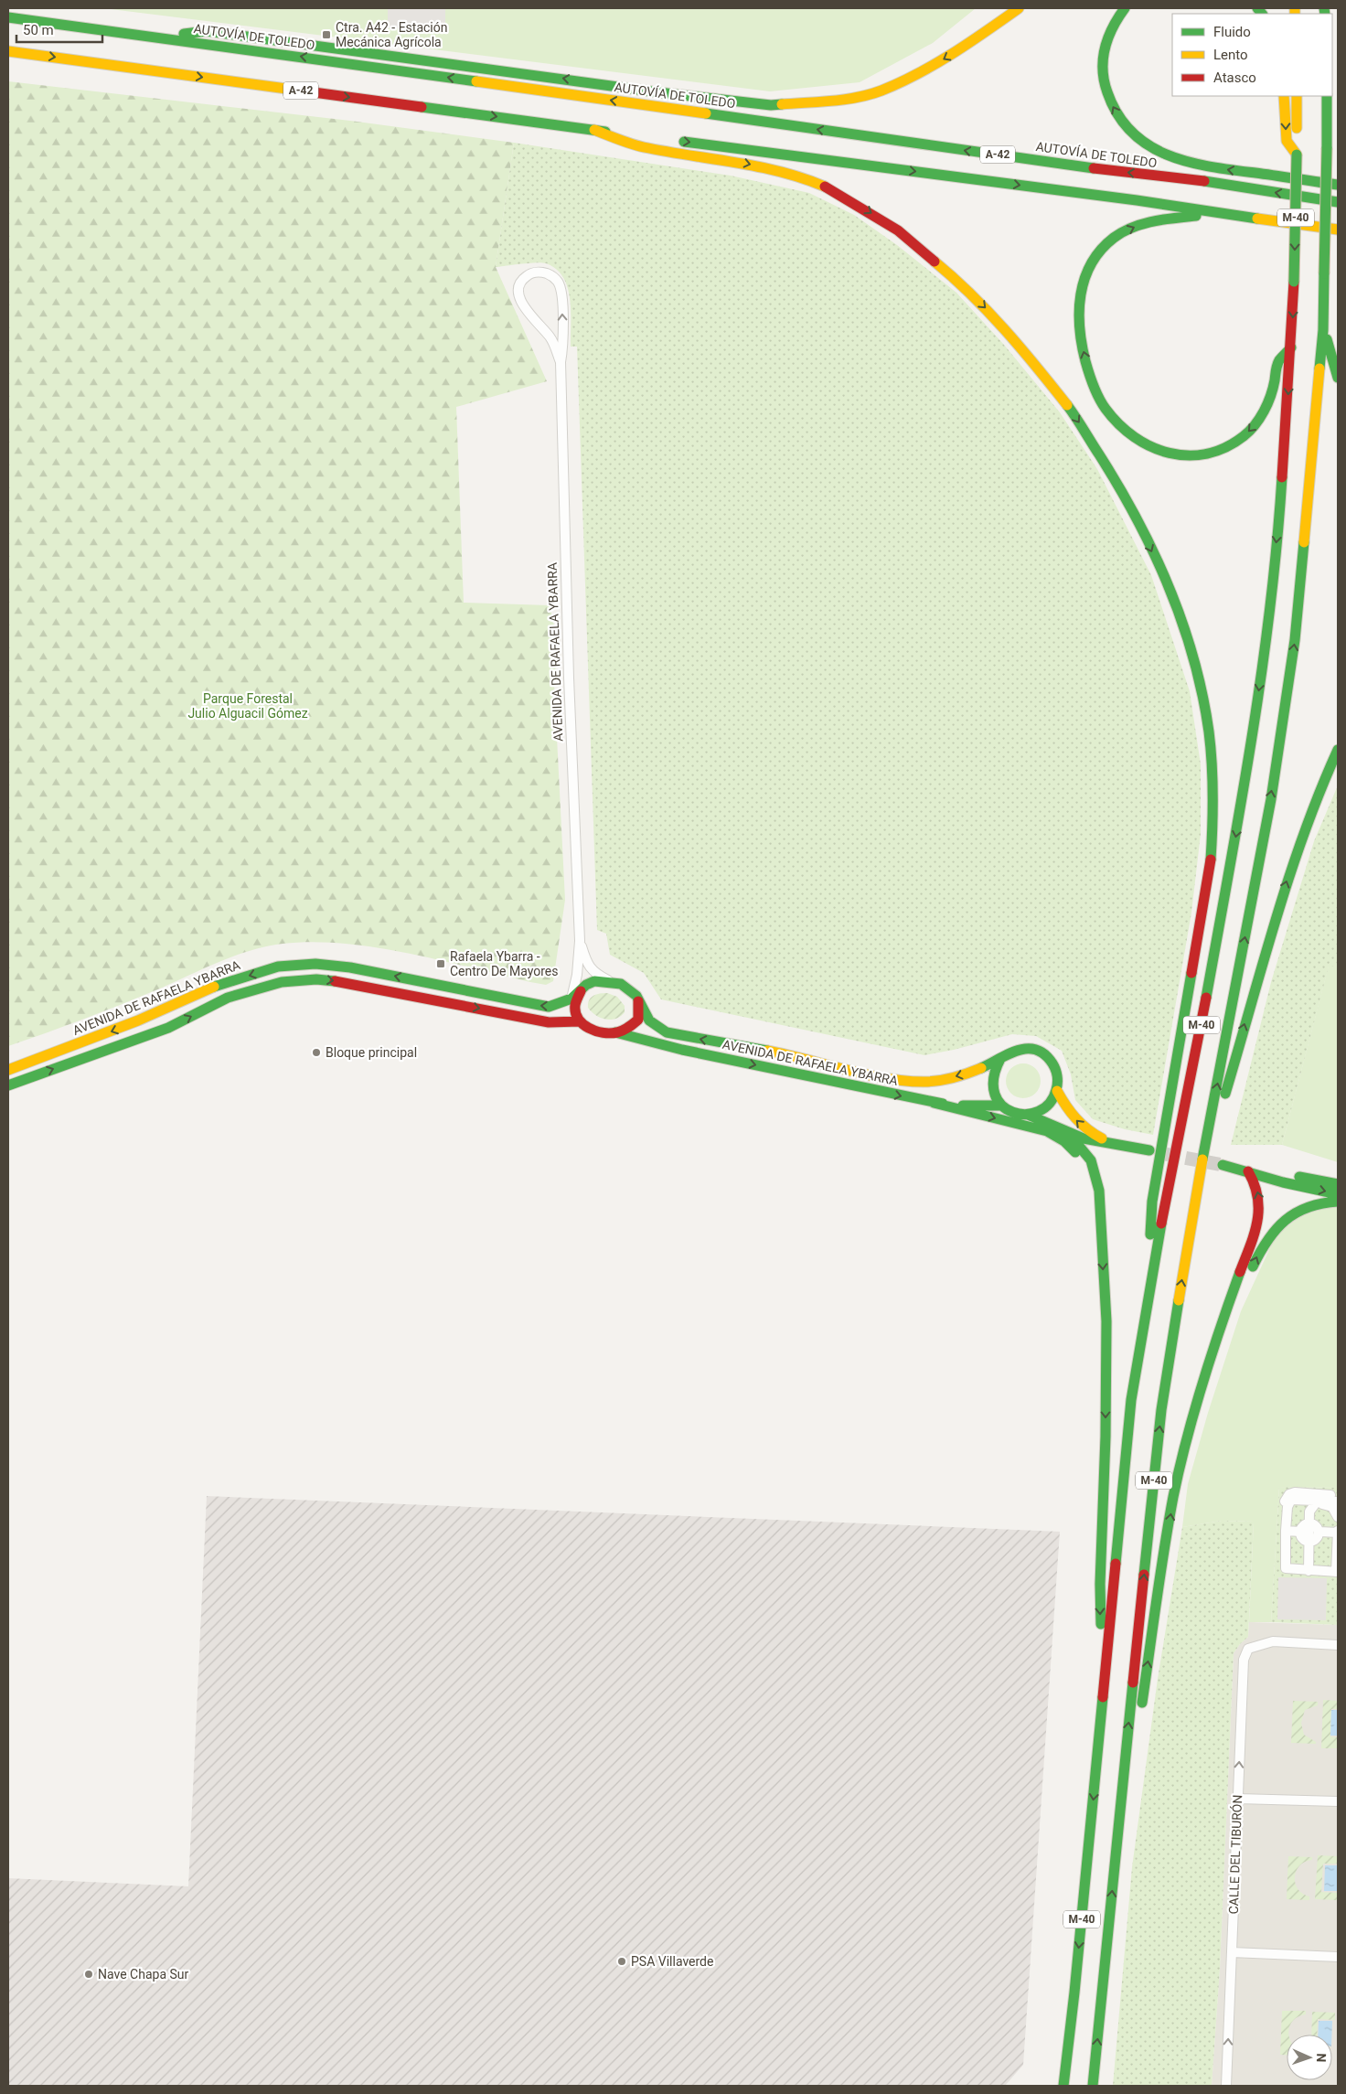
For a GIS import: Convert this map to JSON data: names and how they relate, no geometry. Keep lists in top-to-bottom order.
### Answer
{
  "streets": {
    "main road": [
      "AUTOVÍA DE TOLEDO",
      "A-42",
      "M-40",
      "AVENIDA DE RAFAELA YBARRA"
    ],
    "street": ["CALLE DEL TIBURÓN"]
  },
  "one_way": ["CALLE DEL TIBURÓN"],
  "parks": ["Parque Forestal Julio Alguacil Gómez"],
  "places": {
    "transit": ["Ctra. A42 - Estación Mecánica Agrícola", "Rafaela Ybarra - Centro De Mayores"],
    "other": ["Bloque principal", "PSA Villaverde", "Nave Chapa Sur"]
  },
  "legend": ["Fluido", "Lento", "Atasco"],
  "scale_bar": "50 m",
  "north": "right"
}
